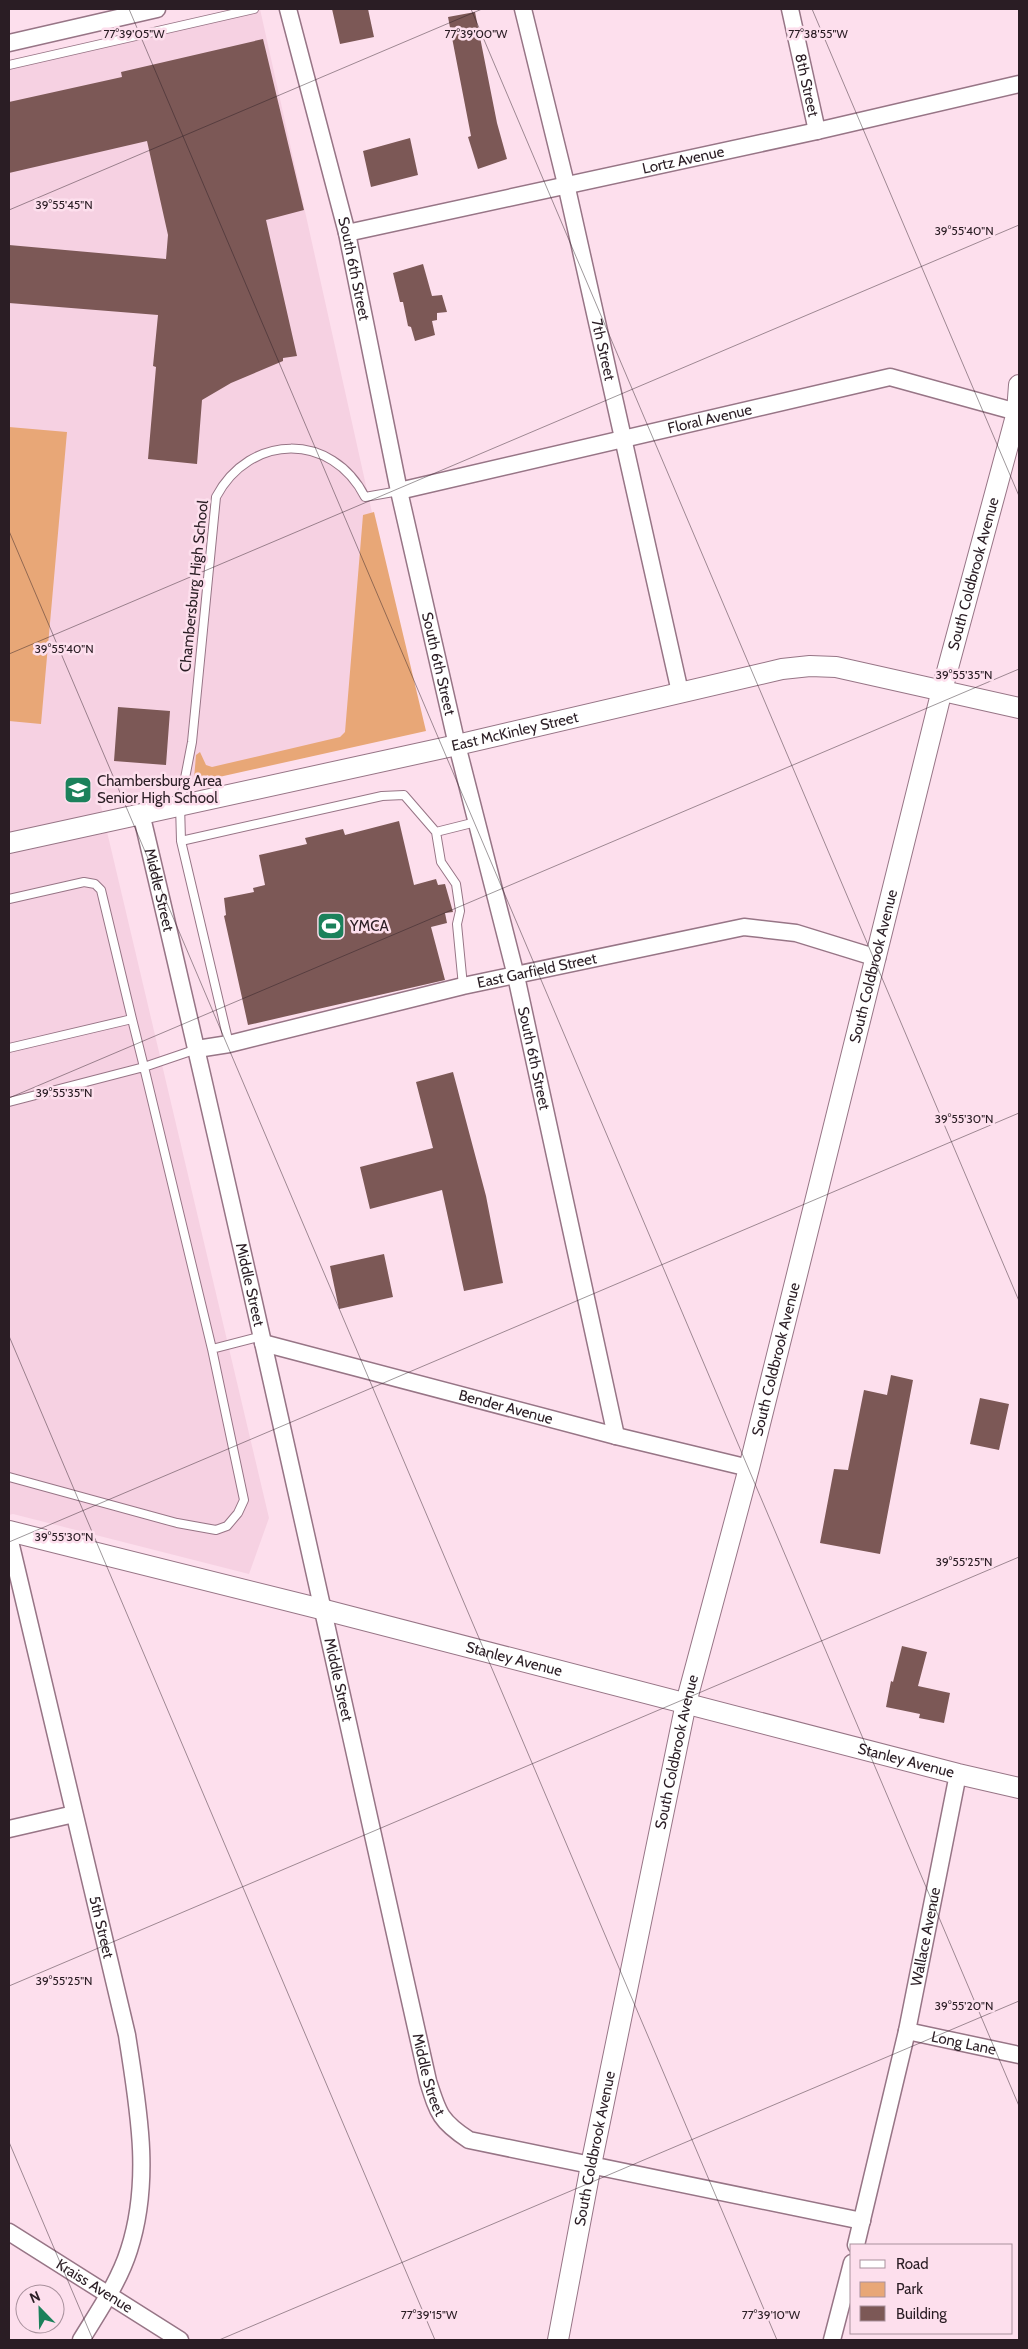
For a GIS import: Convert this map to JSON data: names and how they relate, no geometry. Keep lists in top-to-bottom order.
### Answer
{
  "streets": {
    "street": [
      "8th Street",
      "Lortz Avenue",
      "South 6th Street",
      "7th Street",
      "Floral Avenue",
      "South Coldbrook Avenue",
      "East McKinley Street",
      "Middle Street",
      "East Garfield Street",
      "Bender Avenue",
      "Stanley Avenue",
      "5th Street",
      "Wallace Avenue",
      "Long Lane",
      "Kraiss Avenue"
    ],
    "lane": ["Chambersburg High School"]
  },
  "crossings": [
    ["8th Street", "Lortz Avenue"],
    ["Lortz Avenue", "South 6th Street"],
    ["Lortz Avenue", "7th Street"],
    ["South 6th Street", "Floral Avenue"],
    ["South 6th Street", "Chambersburg High School"],
    ["South 6th Street", "East McKinley Street"],
    ["South 6th Street", "East Garfield Street"],
    ["South 6th Street", "Bender Avenue"],
    ["7th Street", "Floral Avenue"],
    ["7th Street", "East McKinley Street"],
    ["Floral Avenue", "South Coldbrook Avenue"],
    ["Floral Avenue", "Chambersburg High School"],
    ["South Coldbrook Avenue", "East McKinley Street"],
    ["South Coldbrook Avenue", "Middle Street"],
    ["South Coldbrook Avenue", "East Garfield Street"],
    ["South Coldbrook Avenue", "Bender Avenue"],
    ["South Coldbrook Avenue", "Stanley Avenue"],
    ["Chambersburg High School", "East McKinley Street"],
    ["Chambersburg High School", "East Garfield Street"],
    ["East McKinley Street", "Middle Street"],
    ["Middle Street", "East Garfield Street"],
    ["Middle Street", "Bender Avenue"],
    ["Middle Street", "Stanley Avenue"],
    ["Middle Street", "Wallace Avenue"],
    ["Stanley Avenue", "Wallace Avenue"],
    ["5th Street", "Kraiss Avenue"],
    ["Wallace Avenue", "Long Lane"]
  ],
  "places": {
    "school or university": ["Chambersburg Area Senior High School"],
    "sports": ["YMCA"]
  },
  "legend": ["Road", "Park", "Building"],
  "north": "top left",
  "coordinates": [
    "77°39'05\"W",
    "77°39'00\"W",
    "77°38'55\"W",
    "39°55'45\"N",
    "39°55'40\"N",
    "39°55'35\"N",
    "39°55'30\"N",
    "39°55'25\"N",
    "39°55'20\"N",
    "77°39'15\"W",
    "77°39'10\"W"
  ]
}
